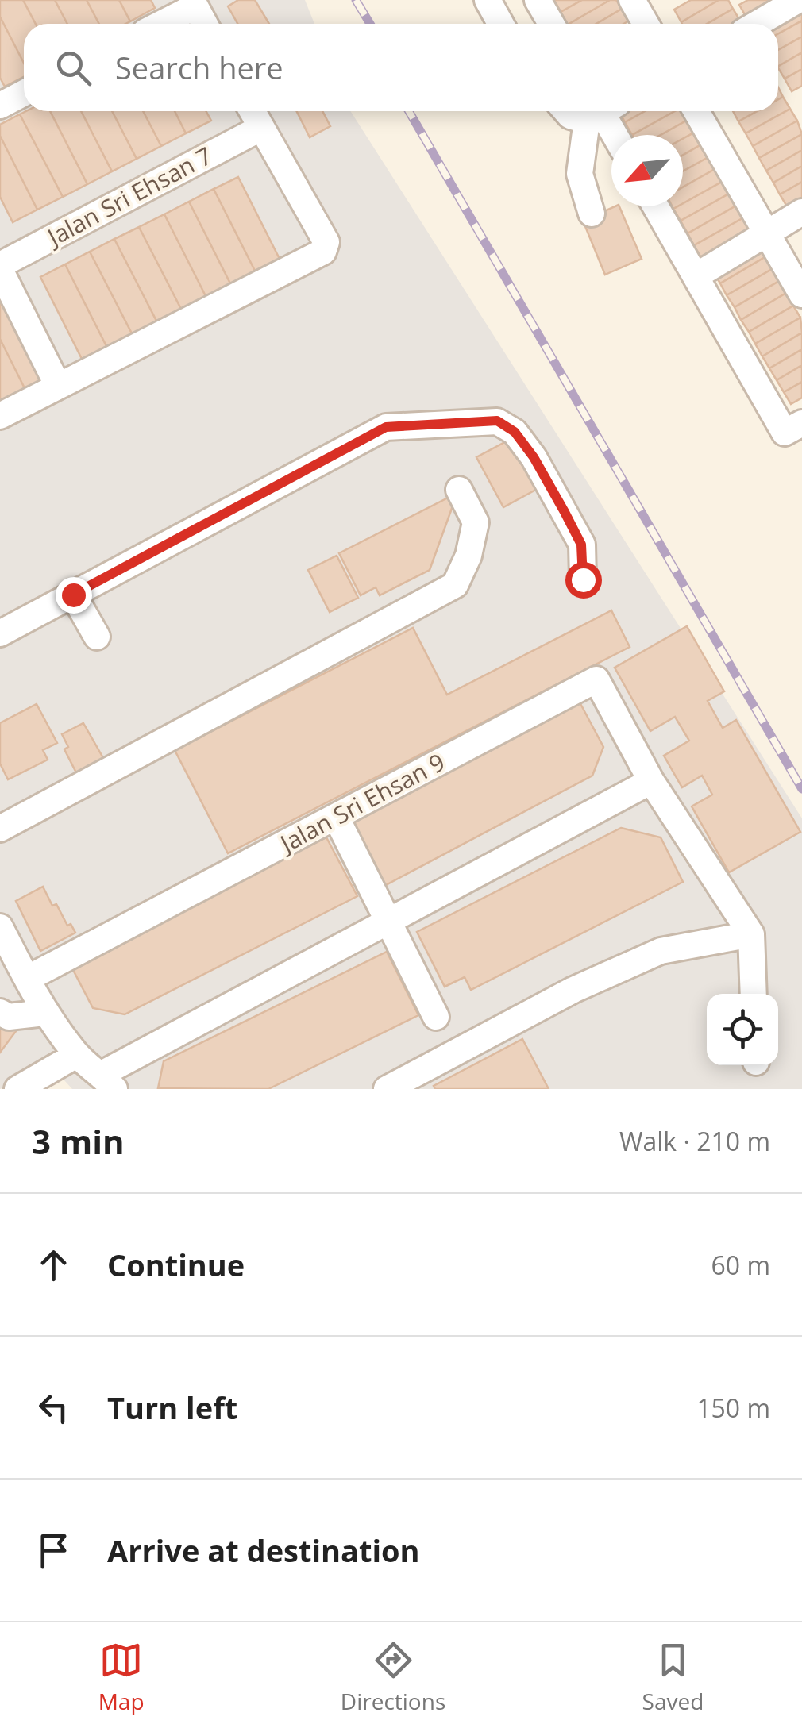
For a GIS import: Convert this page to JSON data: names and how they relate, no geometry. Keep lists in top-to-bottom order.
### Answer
{
  "streets": {
    "street": ["Jalan Sri Ehsan 7", "Jalan Sri Ehsan 9"]
  },
  "north": "bottom left",
  "page": {
    "search": "Search here",
    "heading": ["3 min", "Walk · 210 m"],
    "list": [
      ["Continue", "60 m"],
      ["Turn left", "150 m"],
      "Arrive at destination"
    ],
    "nav": ["Map", "Directions", "Saved"]
  }
}
